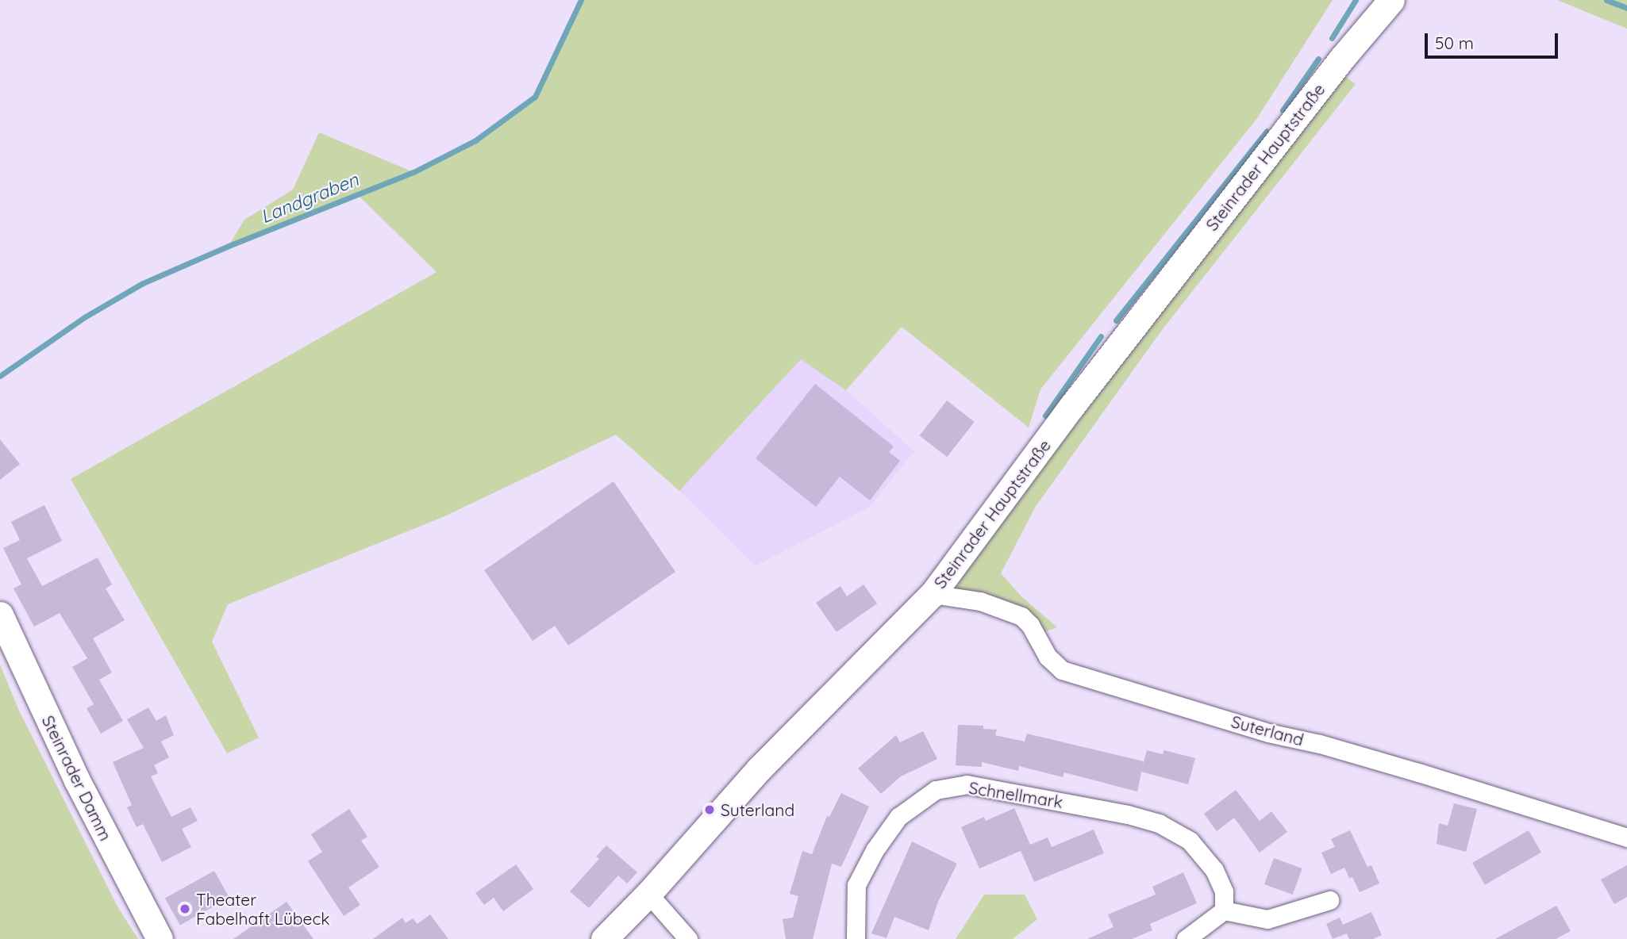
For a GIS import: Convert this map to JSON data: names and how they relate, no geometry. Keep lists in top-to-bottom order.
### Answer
{
  "streets": {
    "main road": ["Steinrader Hauptstraße", "Steinrader Damm"],
    "street": ["Suterland", "Schnellmark"]
  },
  "crossings": [
    ["Steinrader Hauptstraße", "Suterland"]
  ],
  "water": ["Landgraben"],
  "places": ["Suterland", "Theater Fabelhaft Lübeck"],
  "scale_bar": "50 m"
}
